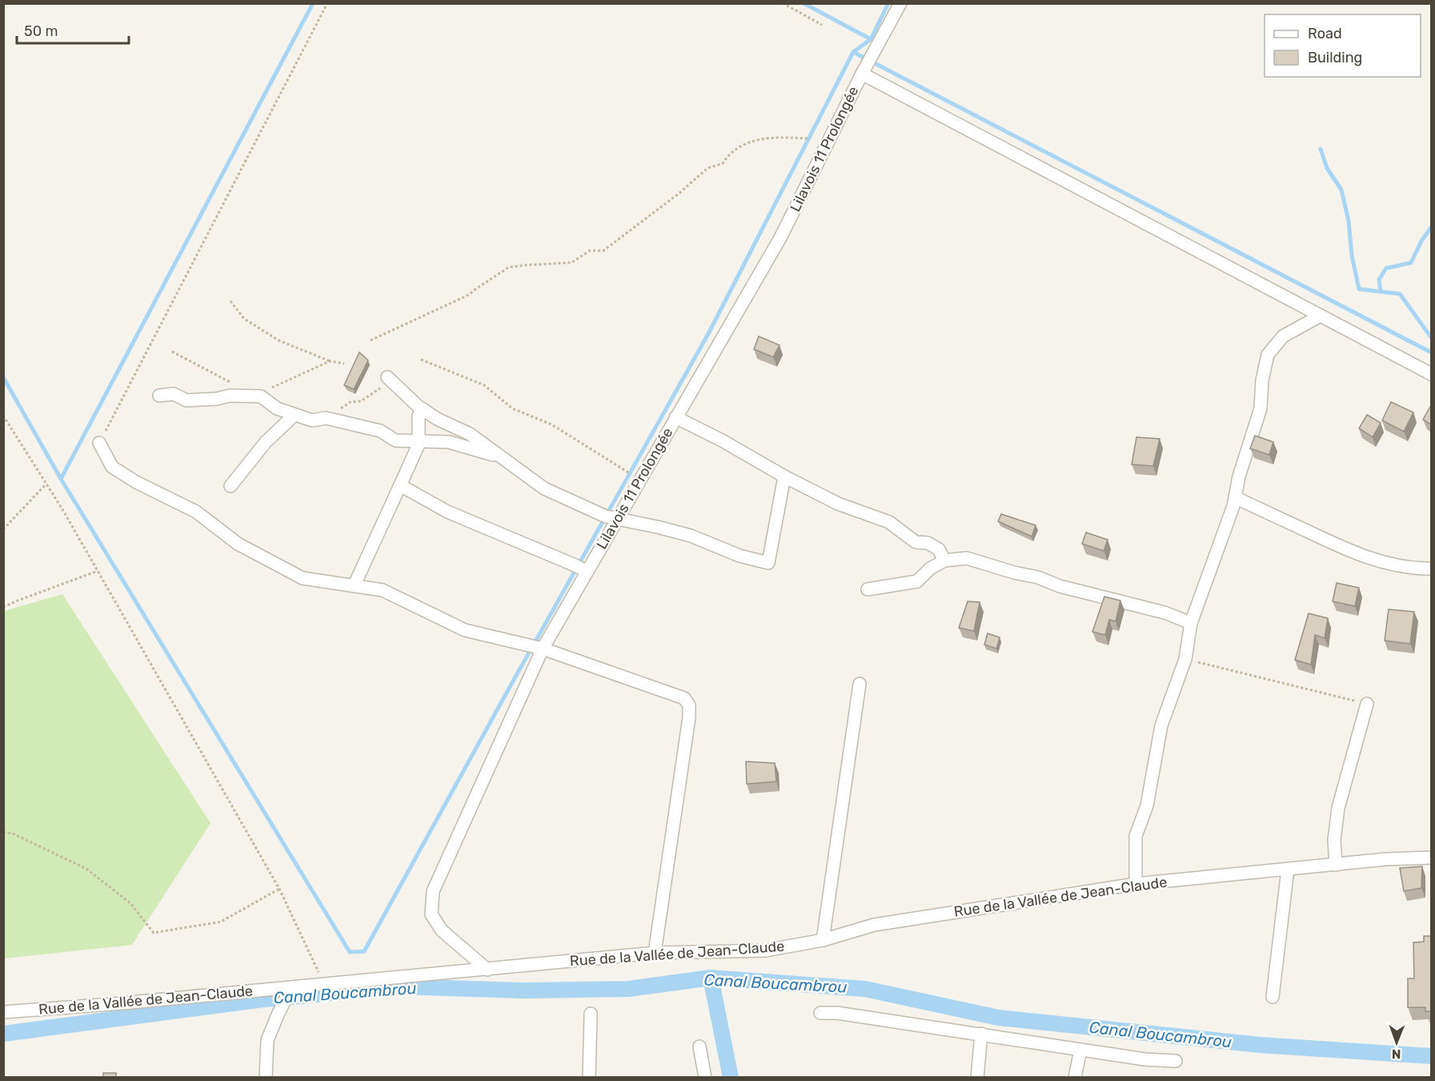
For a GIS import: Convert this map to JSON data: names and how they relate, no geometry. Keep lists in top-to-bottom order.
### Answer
{
  "streets": {
    "street": ["Lilavois 11 Prolongée", "Rue de la Vallée de Jean-Claude"]
  },
  "crossings": [
    ["Lilavois 11 Prolongée", "Rue de la Vallée de Jean-Claude"]
  ],
  "water": ["Canal Boucambrou"],
  "legend": ["Road", "Building"],
  "scale_bar": "50 m",
  "north": "bottom"
}
